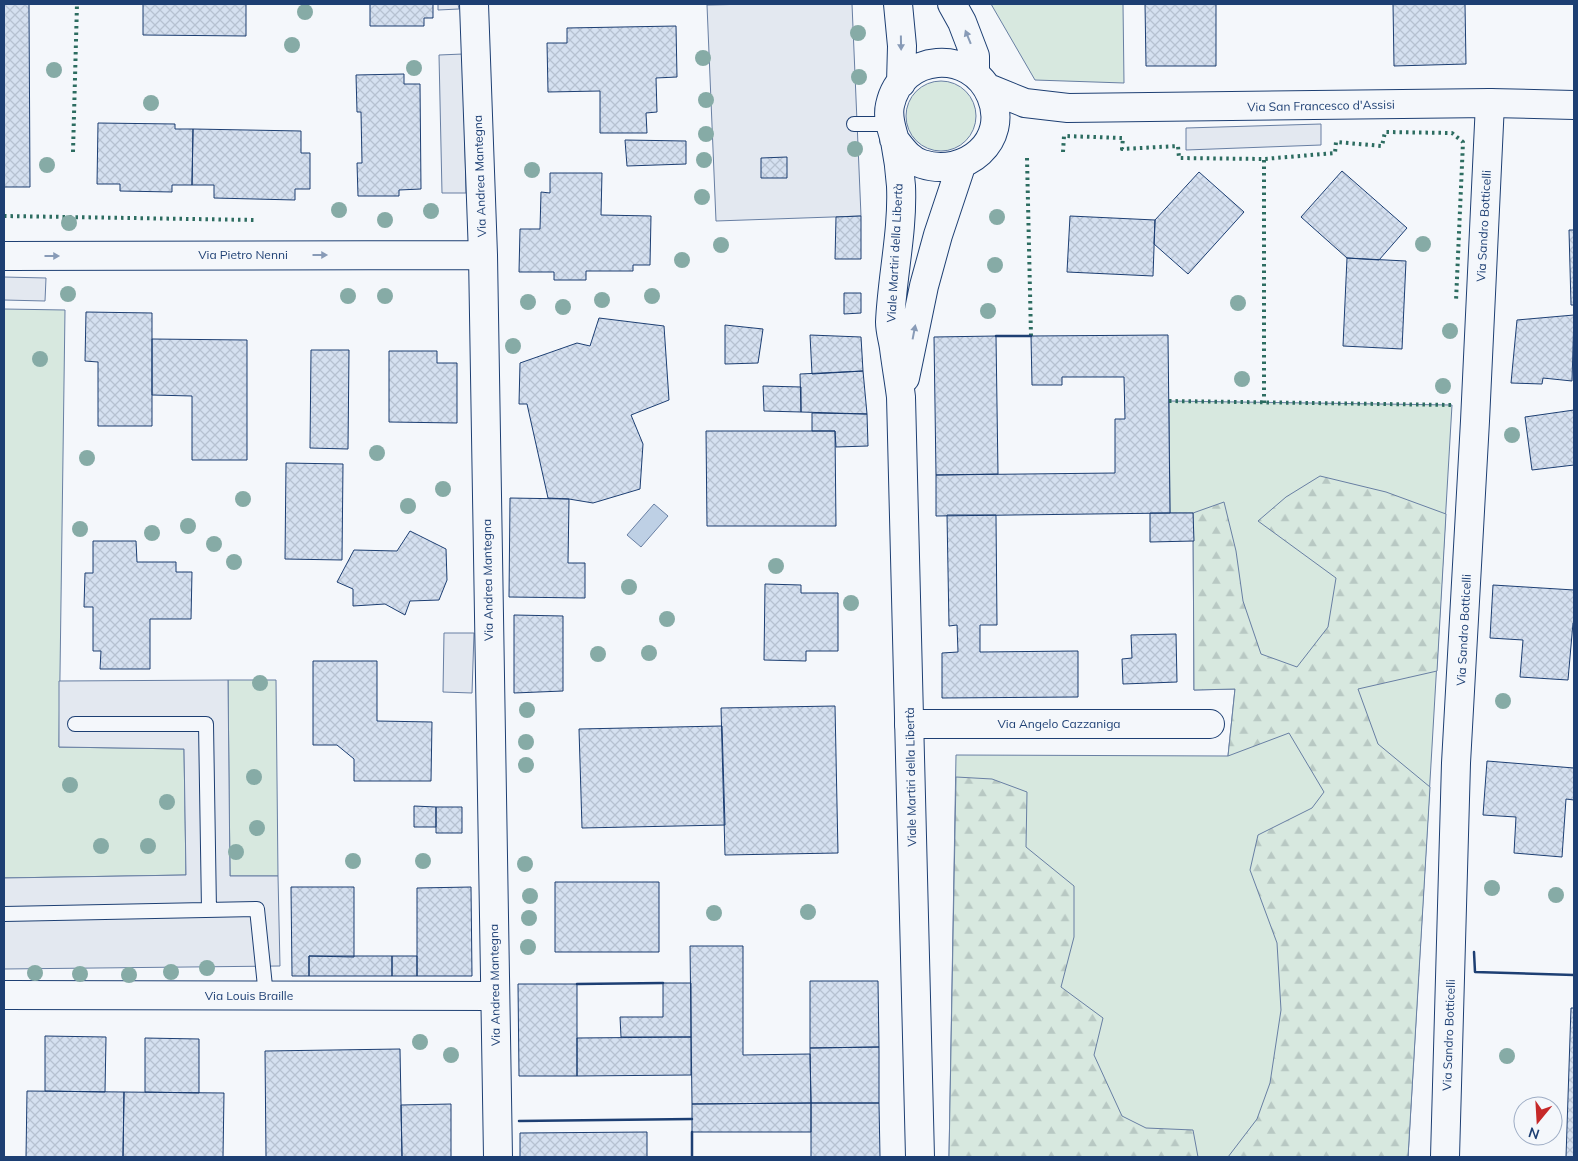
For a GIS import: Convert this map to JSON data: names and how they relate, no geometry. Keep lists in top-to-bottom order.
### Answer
{
  "streets": {
    "street": [
      "Via San Francesco d'Assisi",
      "Via Andrea Mantegna",
      "Via Sandro Botticelli",
      "Viale Martiri della Libertà",
      "Via Pietro Nenni",
      "Via Angelo Cazzaniga",
      "Via Louis Braille"
    ]
  },
  "crossings": [
    ["Via San Francesco d'Assisi", "Via Sandro Botticelli"],
    ["Via San Francesco d'Assisi", "Viale Martiri della Libertà"],
    ["Via Andrea Mantegna", "Via Pietro Nenni"],
    ["Via Andrea Mantegna", "Via Louis Braille"],
    ["Viale Martiri della Libertà", "Via Angelo Cazzaniga"]
  ],
  "one_way": ["Via Pietro Nenni"],
  "north": "bottom"
}
